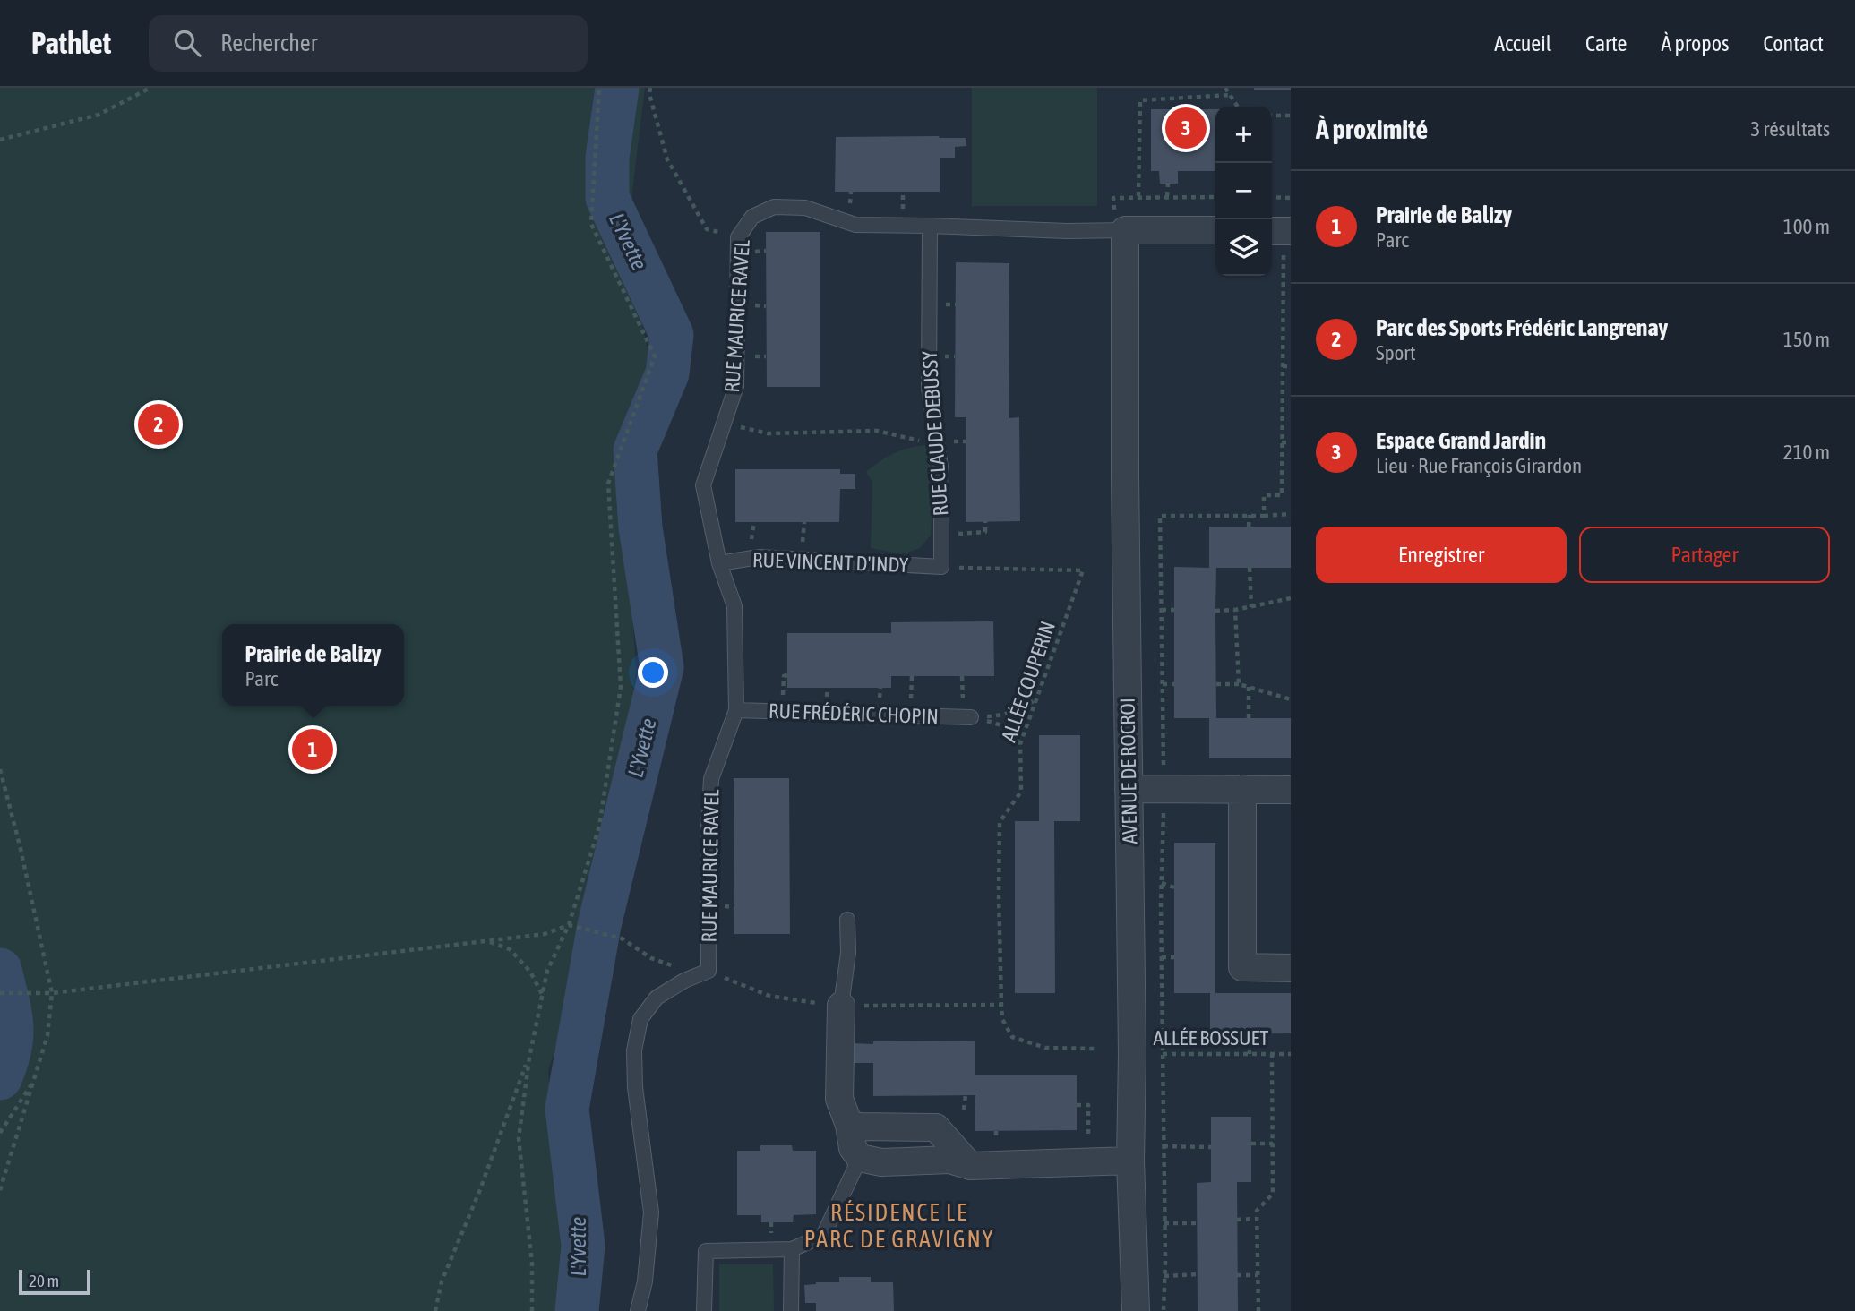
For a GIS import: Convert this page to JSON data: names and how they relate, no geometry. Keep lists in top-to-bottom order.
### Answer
{
  "streets": {
    "street": ["AVENUE DE ROCROI"],
    "lane": [
      "RUE MAURICE RAVEL",
      "RUE CLAUDE DEBUSSY",
      "RUE VINCENT D'INDY",
      "RUE FRÉDÉRIC CHOPIN"
    ],
    "path": ["ALLÉE COUPERIN", "ALLÉE BOSSUET"]
  },
  "crossings": [
    ["RUE MAURICE RAVEL", "RUE CLAUDE DEBUSSY"],
    ["RUE MAURICE RAVEL", "RUE VINCENT D'INDY"],
    ["RUE MAURICE RAVEL", "RUE FRÉDÉRIC CHOPIN"],
    ["RUE MAURICE RAVEL", "AVENUE DE ROCROI"],
    ["RUE CLAUDE DEBUSSY", "RUE VINCENT D'INDY"],
    ["RUE CLAUDE DEBUSSY", "ALLÉE COUPERIN"],
    ["RUE VINCENT D'INDY", "ALLÉE COUPERIN"],
    ["AVENUE DE ROCROI", "ALLÉE BOSSUET"]
  ],
  "districts": ["RÉSIDENCE LE PARC DE GRAVIGNY"],
  "water": ["L'Yvette"],
  "scale_bar": "20 m",
  "page": {
    "header": "Pathlet",
    "search": "Rechercher",
    "nav": [
      "Accueil",
      "Carte",
      "À propos",
      "Contact"
    ],
    "heading": ["À proximité", "3 résultats"],
    "pins": ["3", "2", "1"],
    "map_buttons": ["+", "−"],
    "list": [
      {
        "mark": "1",
        "name": "Prairie de Balizy",
        "note": "Parc",
        "value": "100 m"
      },
      {
        "mark": "2",
        "name": "Parc des Sports Frédéric Langrenay",
        "note": "Sport",
        "value": "150 m"
      },
      {
        "mark": "3",
        "name": "Espace Grand Jardin",
        "note": "Lieu · Rue François Girardon",
        "value": "210 m"
      }
    ],
    "buttons": ["Enregistrer", "Partager"],
    "popup": ["Prairie de Balizy", "Parc"],
    "scale": "20 m"
  }
}
